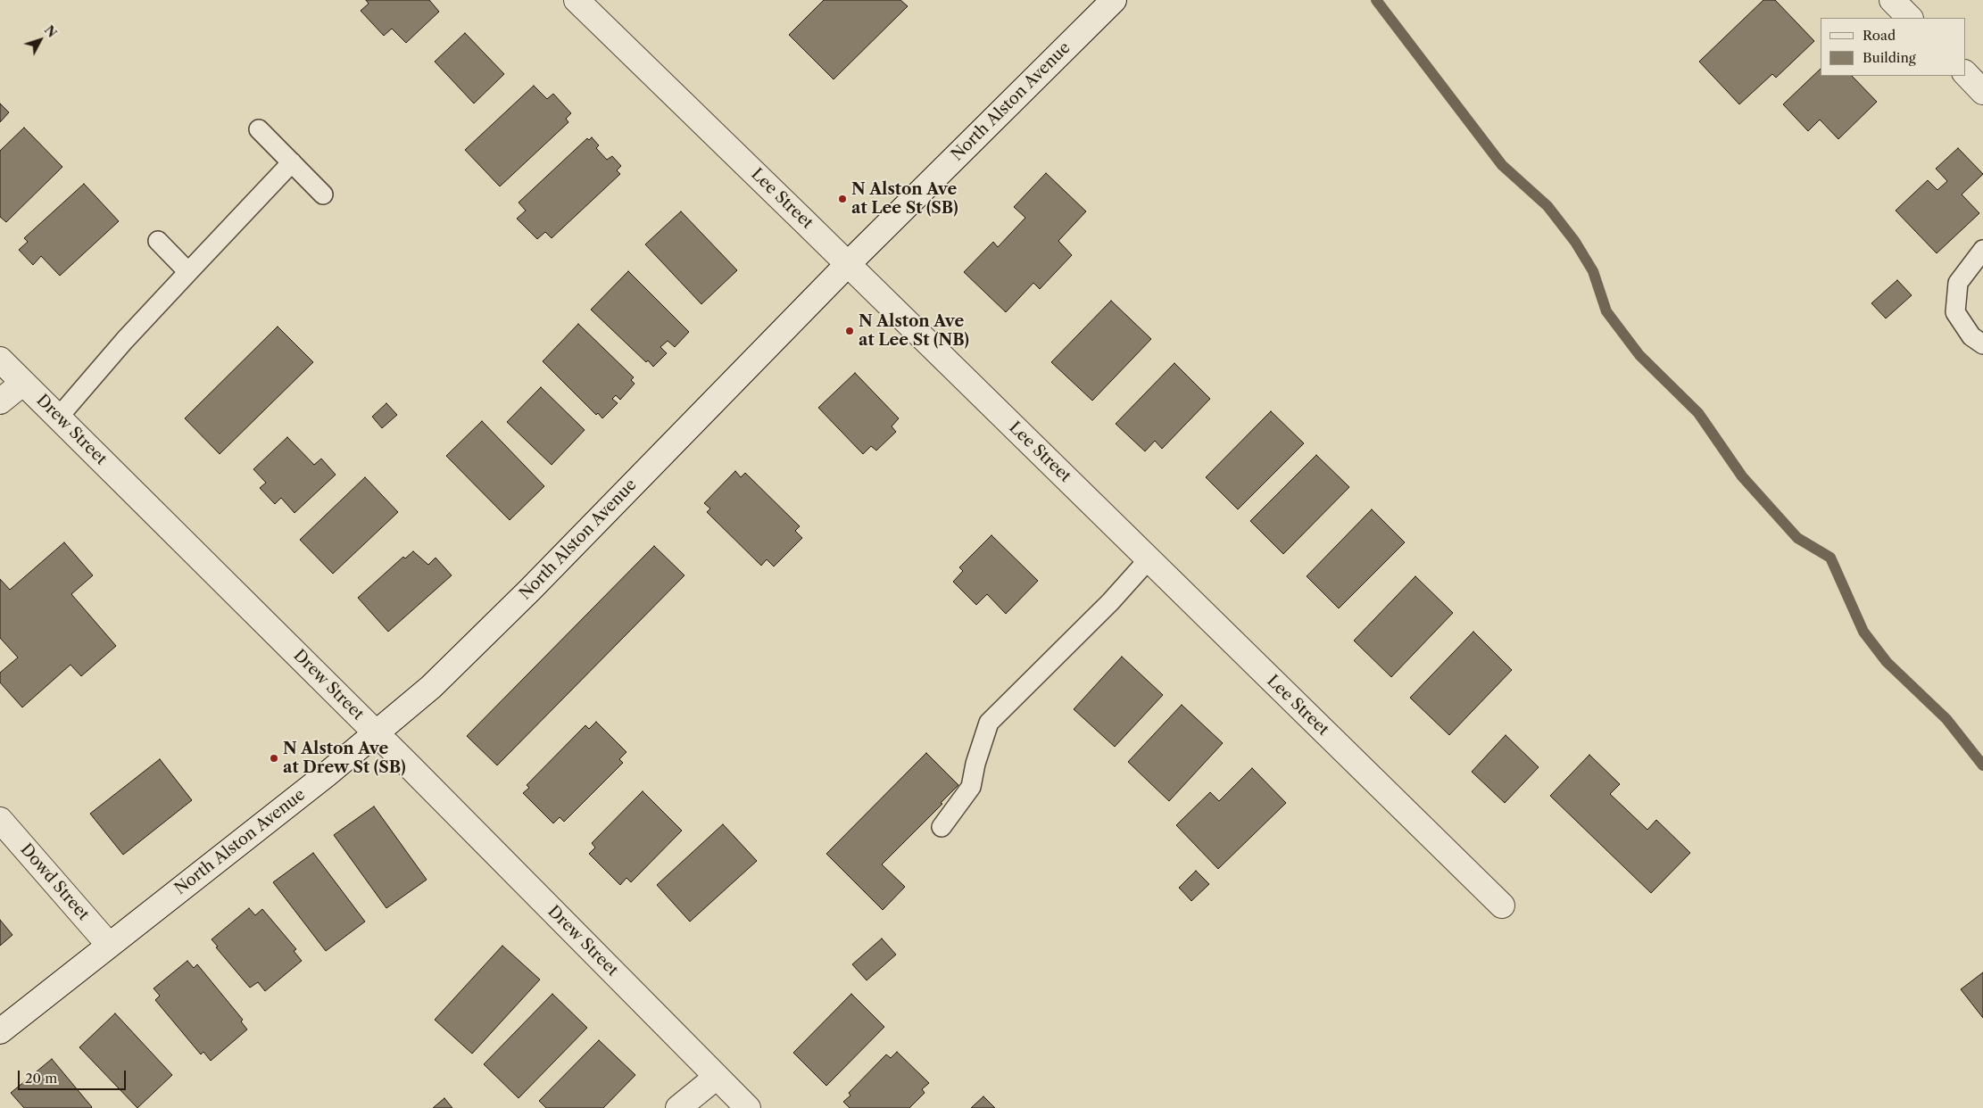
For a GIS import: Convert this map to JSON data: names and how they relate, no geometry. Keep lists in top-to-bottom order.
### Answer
{
  "streets": {
    "street": [
      "North Alston Avenue",
      "Lee Street",
      "Drew Street",
      "Dowd Street"
    ]
  },
  "crossings": [
    ["North Alston Avenue", "Lee Street"],
    ["North Alston Avenue", "Drew Street"],
    ["North Alston Avenue", "Dowd Street"]
  ],
  "places": ["N Alston Ave at Lee St (SB)", "N Alston Ave at Lee St (NB)", "N Alston Ave at Drew St (SB)"],
  "legend": ["Road", "Building"],
  "scale_bar": "20 m",
  "north": "top right"
}
